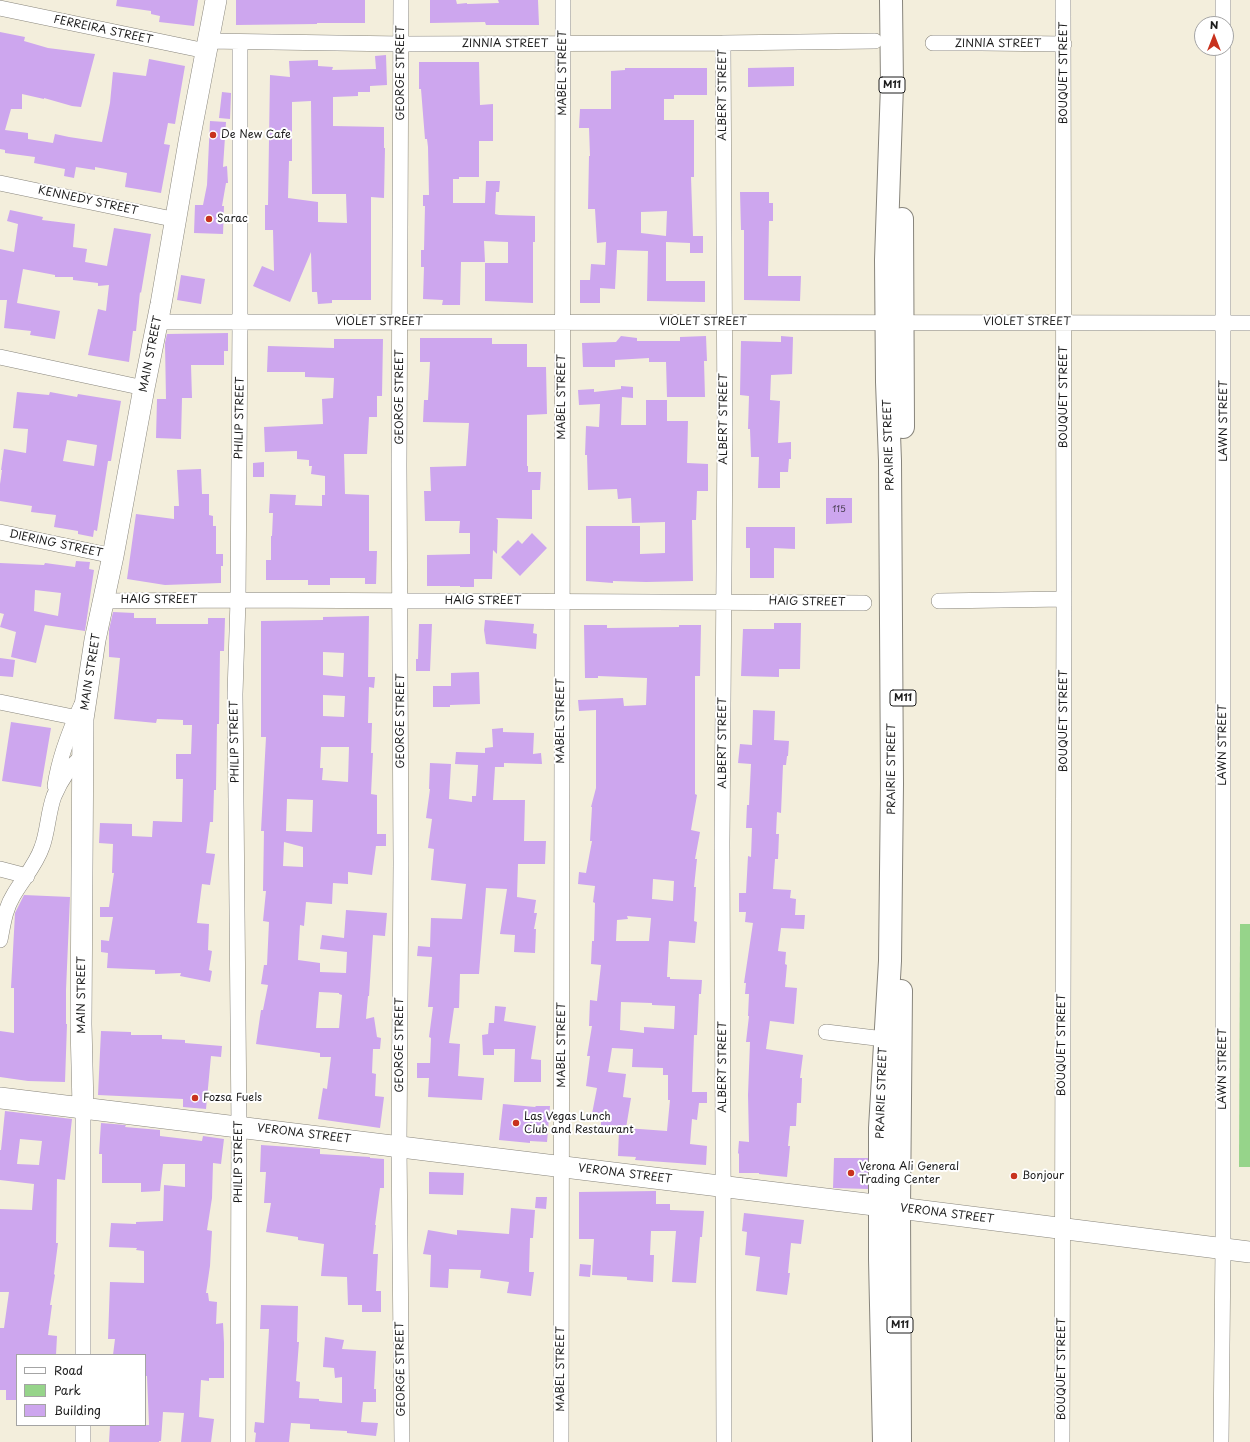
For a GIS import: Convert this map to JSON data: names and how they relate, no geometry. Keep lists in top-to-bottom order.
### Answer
{
  "streets": {
    "main road": [
      "M11",
      "MAIN STREET",
      "PRAIRIE STREET",
      "VERONA STREET"
    ],
    "street": [
      "FERREIRA STREET",
      "ZINNIA STREET",
      "GEORGE STREET",
      "MABEL STREET",
      "BOUQUET STREET",
      "ALBERT STREET",
      "KENNEDY STREET",
      "VIOLET STREET",
      "PHILIP STREET",
      "LAWN STREET",
      "DIERING STREET",
      "HAIG STREET"
    ]
  },
  "crossings": [
    ["FERREIRA STREET", "ZINNIA STREET"],
    ["FERREIRA STREET", "MAIN STREET"],
    ["ZINNIA STREET", "GEORGE STREET"],
    ["ZINNIA STREET", "MABEL STREET"],
    ["ZINNIA STREET", "BOUQUET STREET"],
    ["ZINNIA STREET", "ALBERT STREET"],
    ["ZINNIA STREET", "MAIN STREET"],
    ["ZINNIA STREET", "PHILIP STREET"],
    ["GEORGE STREET", "VIOLET STREET"],
    ["GEORGE STREET", "HAIG STREET"],
    ["GEORGE STREET", "VERONA STREET"],
    ["MABEL STREET", "VIOLET STREET"],
    ["MABEL STREET", "HAIG STREET"],
    ["MABEL STREET", "VERONA STREET"],
    ["BOUQUET STREET", "VIOLET STREET"],
    ["BOUQUET STREET", "VERONA STREET"],
    ["ALBERT STREET", "VIOLET STREET"],
    ["ALBERT STREET", "HAIG STREET"],
    ["ALBERT STREET", "VERONA STREET"],
    ["KENNEDY STREET", "MAIN STREET"],
    ["VIOLET STREET", "MAIN STREET"],
    ["VIOLET STREET", "PHILIP STREET"],
    ["VIOLET STREET", "LAWN STREET"],
    ["VIOLET STREET", "PRAIRIE STREET"],
    ["MAIN STREET", "DIERING STREET"],
    ["MAIN STREET", "HAIG STREET"],
    ["MAIN STREET", "VERONA STREET"],
    ["PHILIP STREET", "HAIG STREET"],
    ["PHILIP STREET", "VERONA STREET"],
    ["LAWN STREET", "VERONA STREET"],
    ["PRAIRIE STREET", "VERONA STREET"]
  ],
  "places": [
    "De New Cafe",
    "Sarac",
    "Fozsa Fuels",
    "Las Vegas Lunch Club and Restaurant",
    "Verona Ali General Trading Center",
    "Bonjour"
  ],
  "house_numbers": ["115"],
  "legend": ["Road", "Park", "Building"],
  "north": "top"
}
